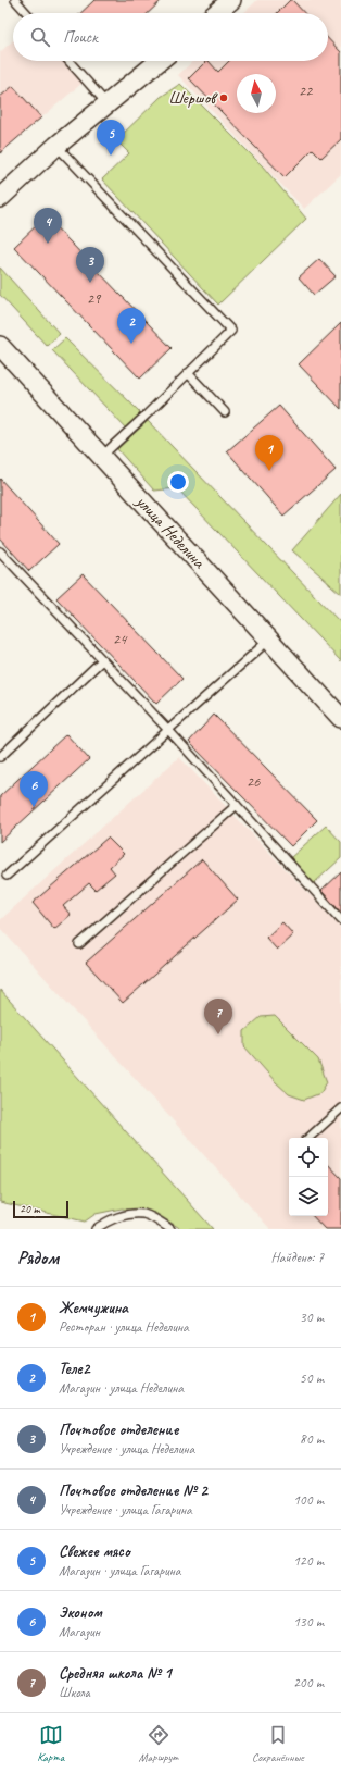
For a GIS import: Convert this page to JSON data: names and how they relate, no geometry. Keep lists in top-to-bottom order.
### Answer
{
  "streets": {
    "street": ["улица Неделина"]
  },
  "places": ["Шершов"],
  "house_numbers": [
    "22",
    "29",
    "24",
    "26"
  ],
  "scale_bar": "20 m",
  "north": "top",
  "page": {
    "search": "Поиск",
    "pins": [
      "5",
      "4",
      "3",
      "2",
      "1",
      "6",
      "7"
    ],
    "scale": "20 m",
    "heading": ["Рядом", "Найдено: 7"],
    "list": [
      {
        "mark": "1",
        "name": "Жемчужина",
        "note": "Ресторан · улица Неделина",
        "value": "30 m"
      },
      {
        "mark": "2",
        "name": "Теле2",
        "note": "Магазин · улица Неделина",
        "value": "50 m"
      },
      {
        "mark": "3",
        "name": "Почтовое отделение",
        "note": "Учреждение · улица Неделина",
        "value": "80 m"
      },
      {
        "mark": "4",
        "name": "Почтовое отделение № 2",
        "note": "Учреждение · улица Гагарина",
        "value": "100 m"
      },
      {
        "mark": "5",
        "name": "Свежее мясо",
        "note": "Магазин · улица Гагарина",
        "value": "120 m"
      },
      {
        "mark": "6",
        "name": "Эконом",
        "note": "Магазин",
        "value": "130 m"
      },
      {
        "mark": "7",
        "name": "Средняя школа № 1",
        "note": "Школа",
        "value": "200 m"
      }
    ],
    "nav": ["Карта", "Маршрут", "Сохранённые"]
  }
}
